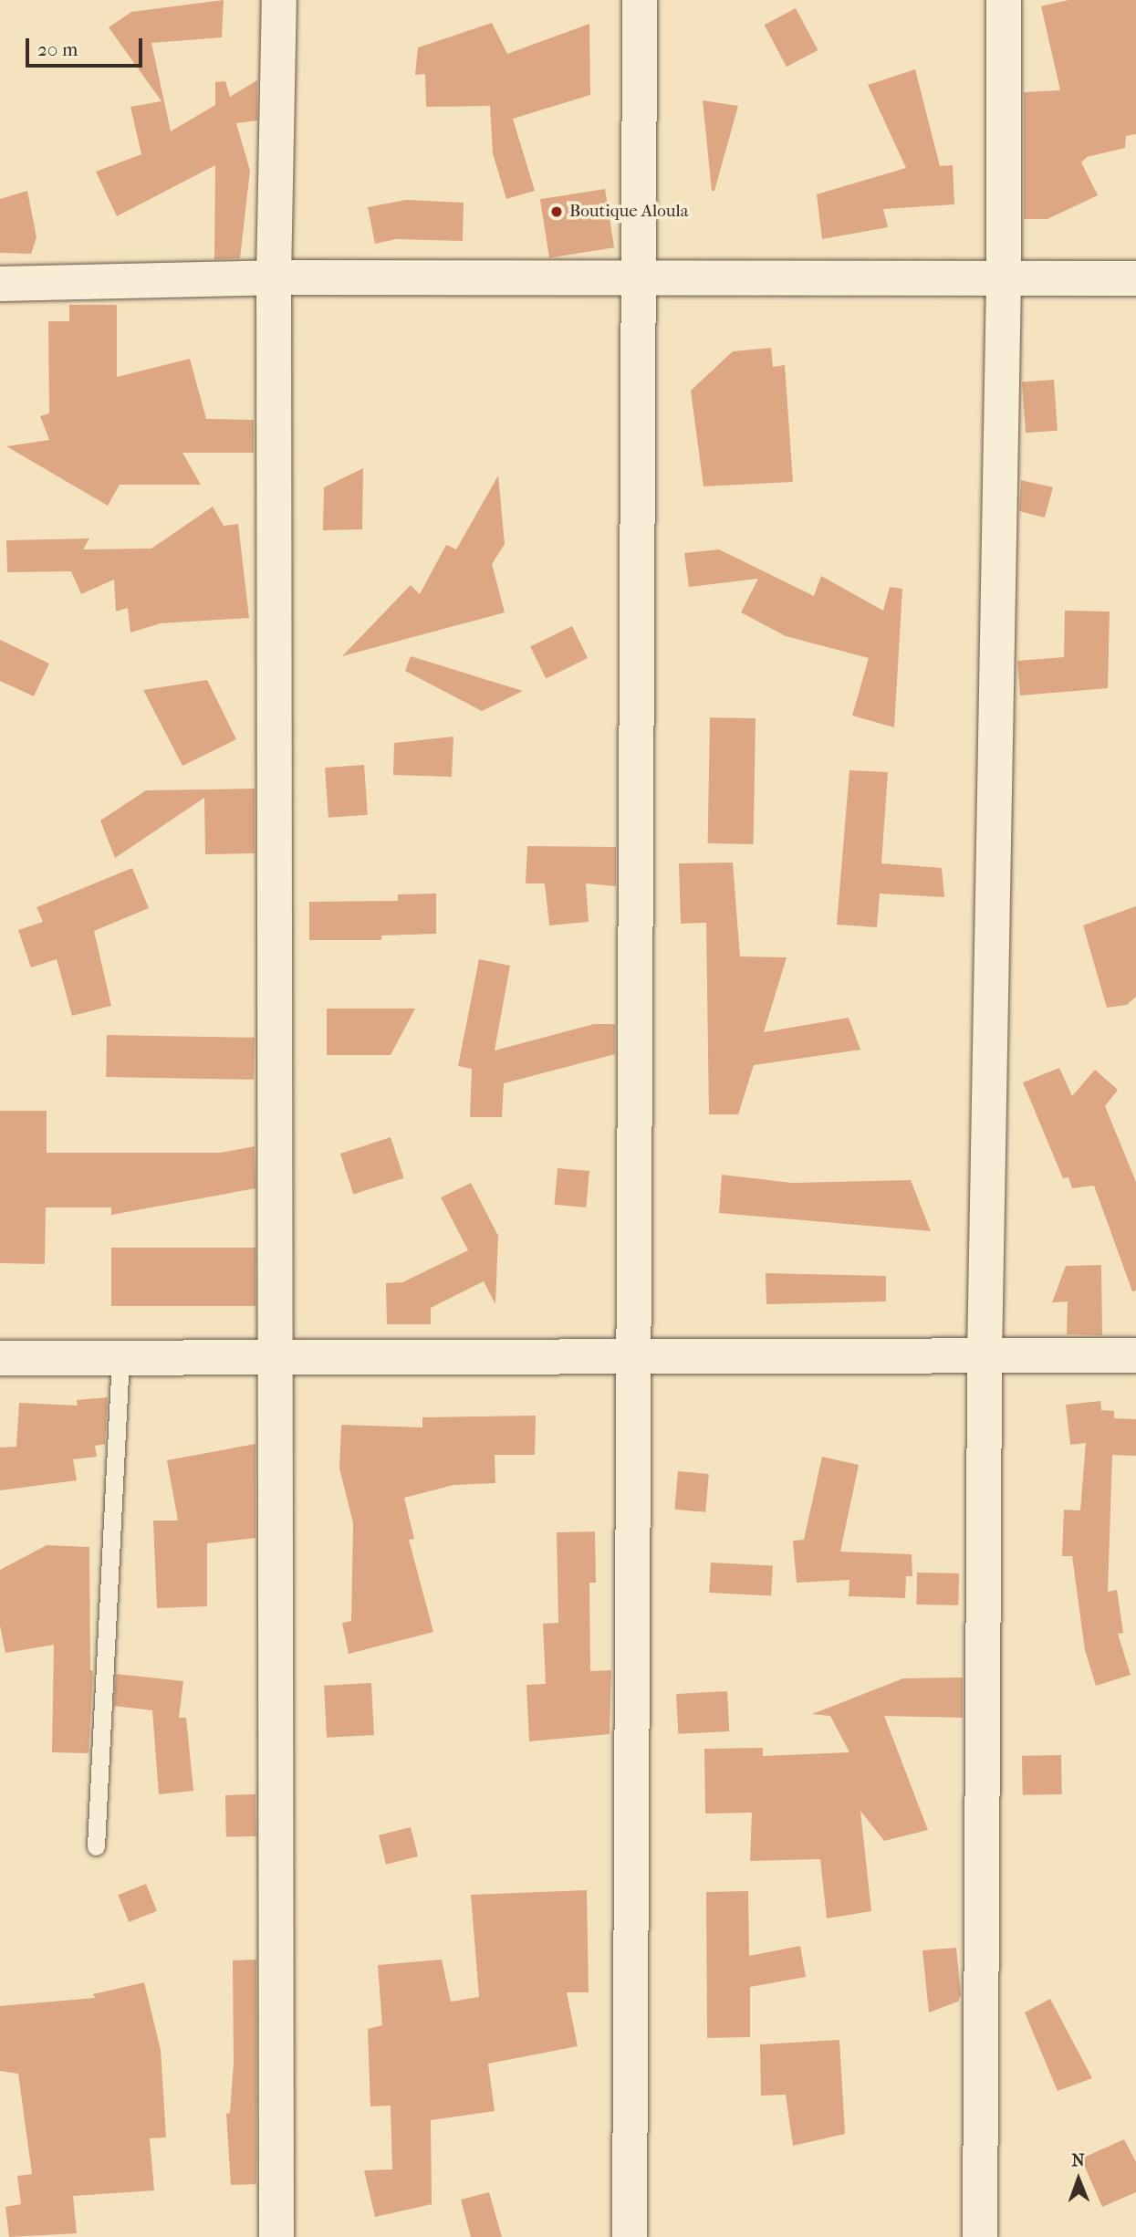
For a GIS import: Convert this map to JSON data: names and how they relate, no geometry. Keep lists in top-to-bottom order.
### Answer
{
  "places": ["Boutique Aloula"],
  "scale_bar": "20 m",
  "north": "top"
}
